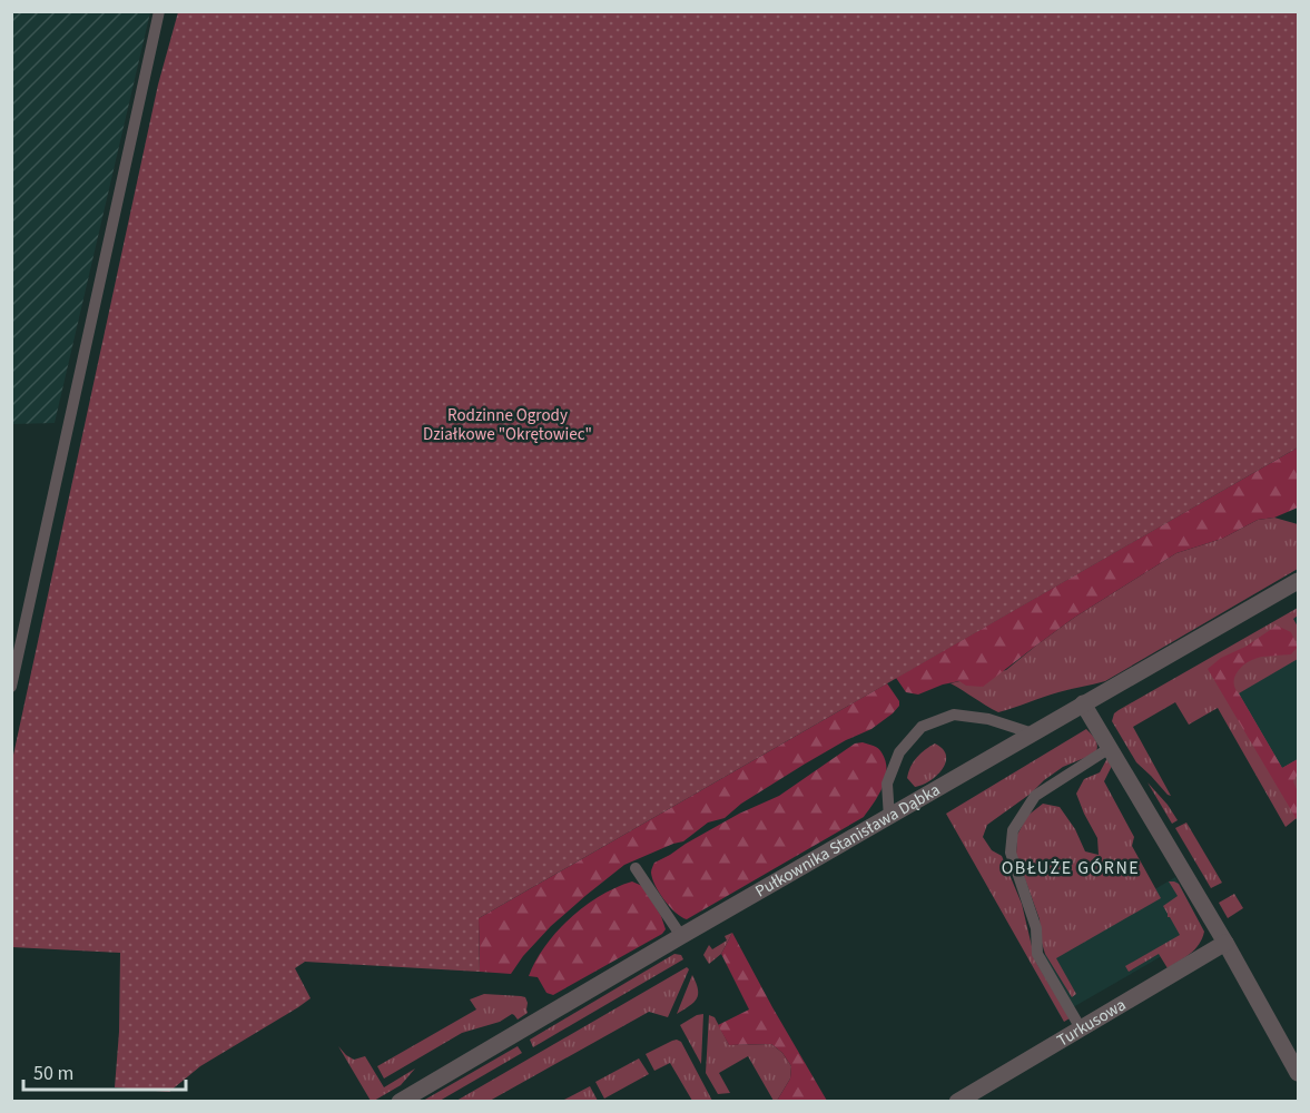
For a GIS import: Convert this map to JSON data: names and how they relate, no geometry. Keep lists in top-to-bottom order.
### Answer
{
  "streets": {
    "street": ["Pułkownika Stanisława Dąbka", "Turkusowa"]
  },
  "districts": ["OBŁUŻE GÓRNE"],
  "parks": ["Rodzinne Ogrody Działkowe \"Okrętowiec\""],
  "scale_bar": "50 m"
}
